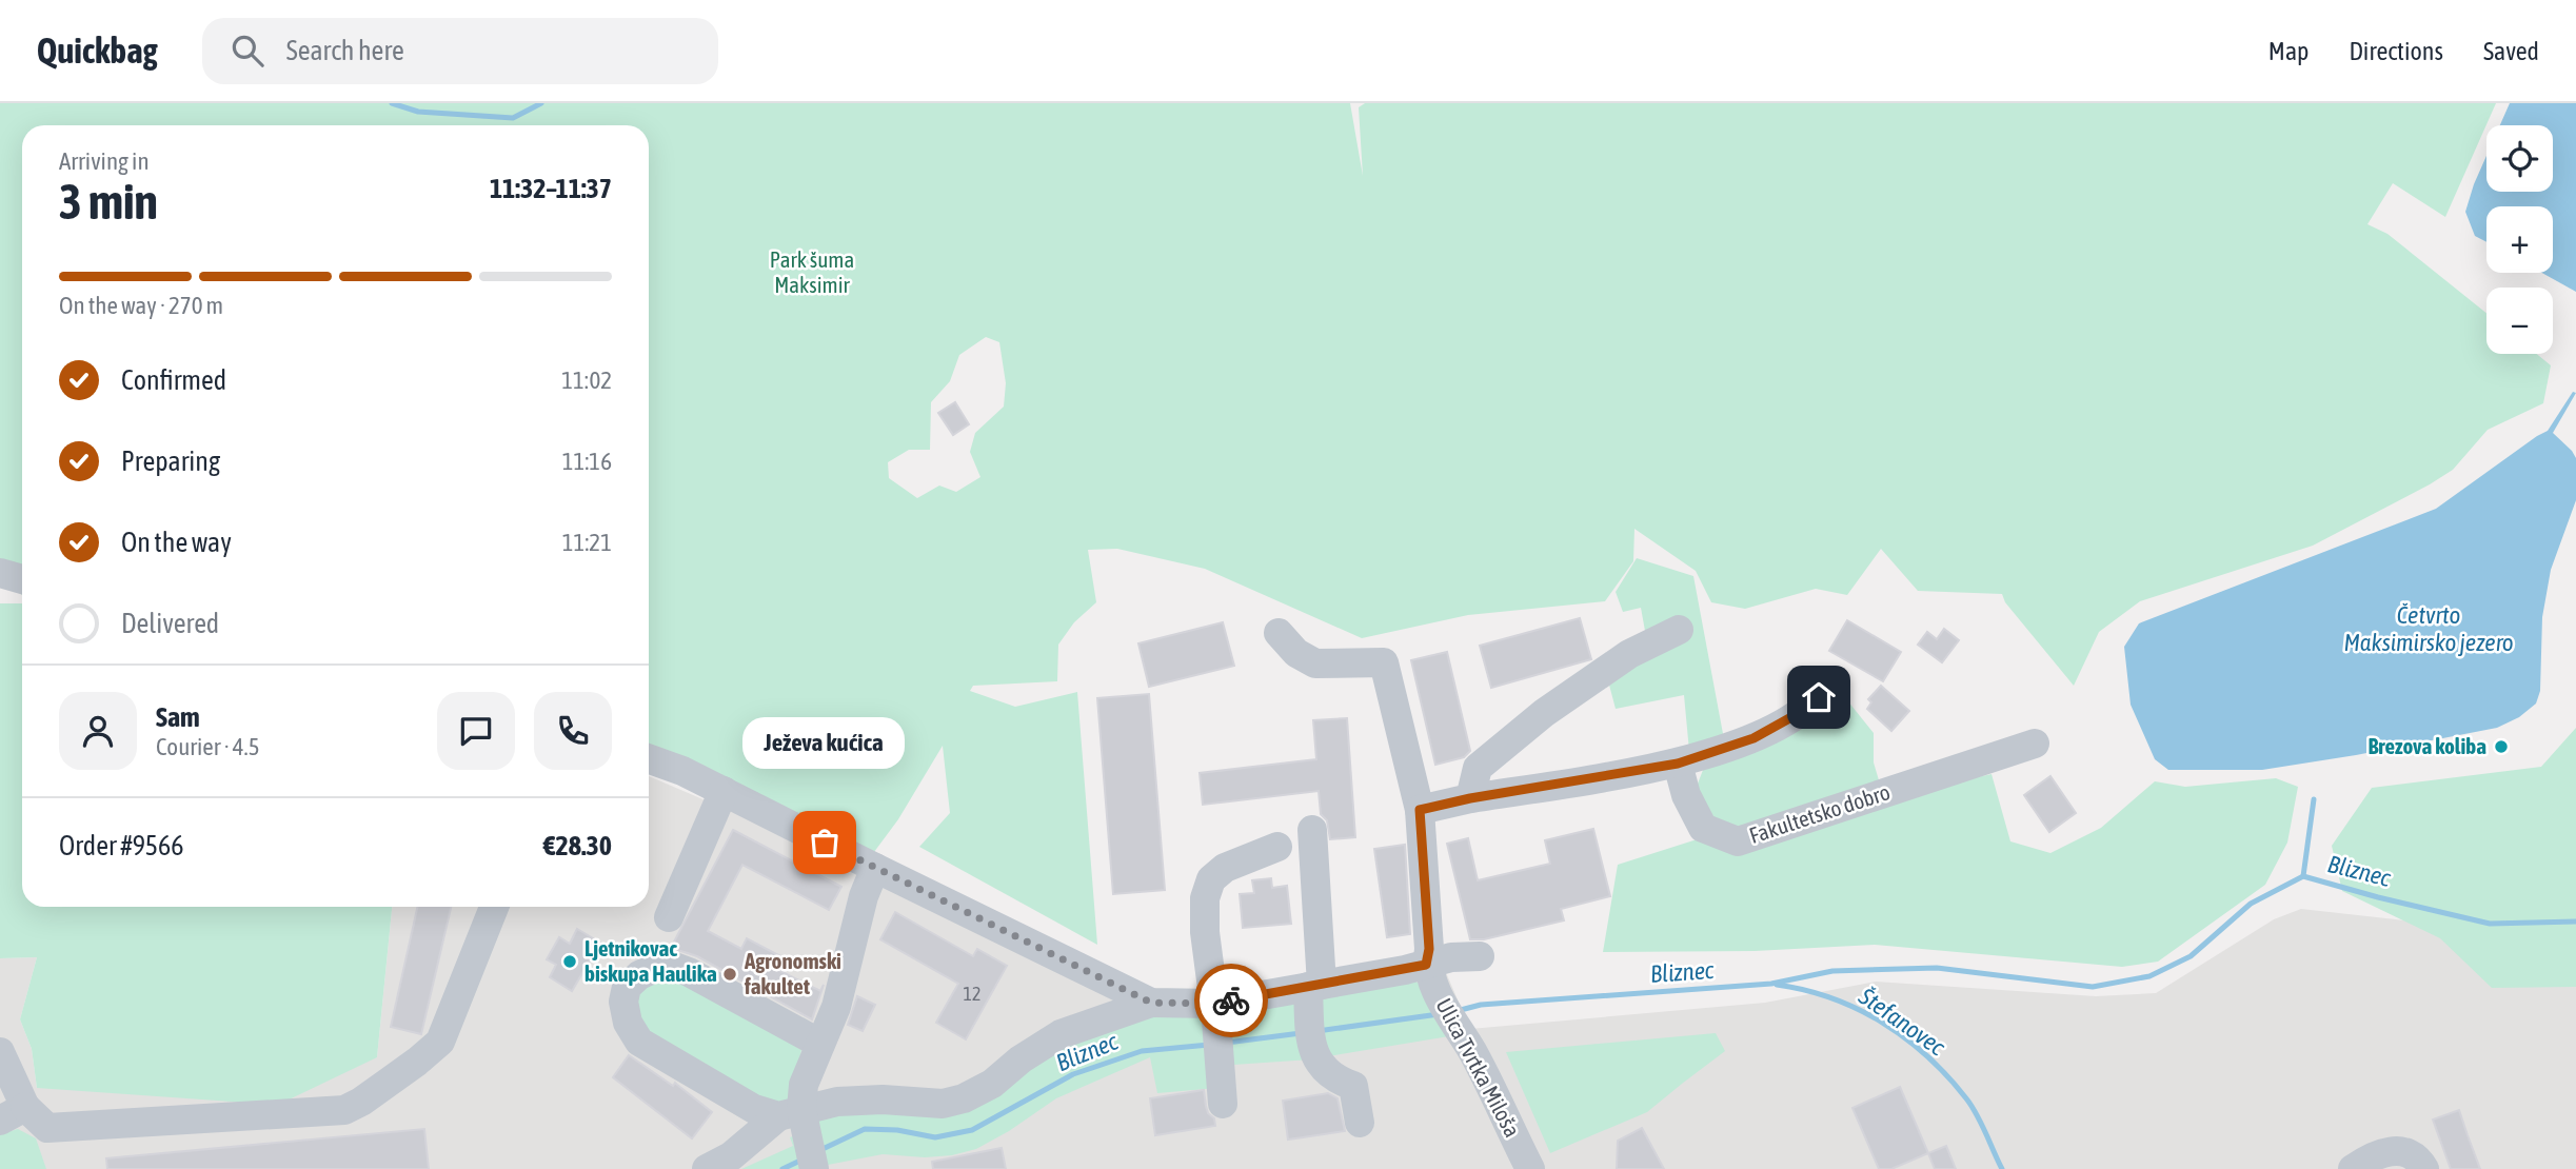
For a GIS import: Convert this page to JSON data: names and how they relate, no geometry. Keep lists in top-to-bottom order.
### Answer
{
  "streets": {
    "street": ["Fakultetsko dobro", "Ulica Tvrtka Miloša"]
  },
  "water": ["Četvrto Maksimirsko jezero", "Bliznec", "Štefanovec"],
  "parks": ["Park šuma Maksimir"],
  "places": [
    "Brezova koliba",
    "Ježeva kućica",
    "Ljetnikovac biskupa Haulika",
    "Agronomski fakultet"
  ],
  "house_numbers": ["12"],
  "page": {
    "header": "Quickbag",
    "search": "Search here",
    "nav": ["Map", "Directions", "Saved"],
    "map_buttons": ["+", "−"],
    "heading": ["3 min", "Arriving in", "11:32–11:37"],
    "panel": [
      "Sam",
      "Courier · 4.5",
      "Order #9566",
      "€28.30"
    ],
    "bar": "On the way · 270 m",
    "list": [
      ["Confirmed", "11:02"],
      ["Preparing", "11:16"],
      ["On the way", "11:21"],
      "Delivered"
    ],
    "bubble": "Ježeva kućica"
  }
}
